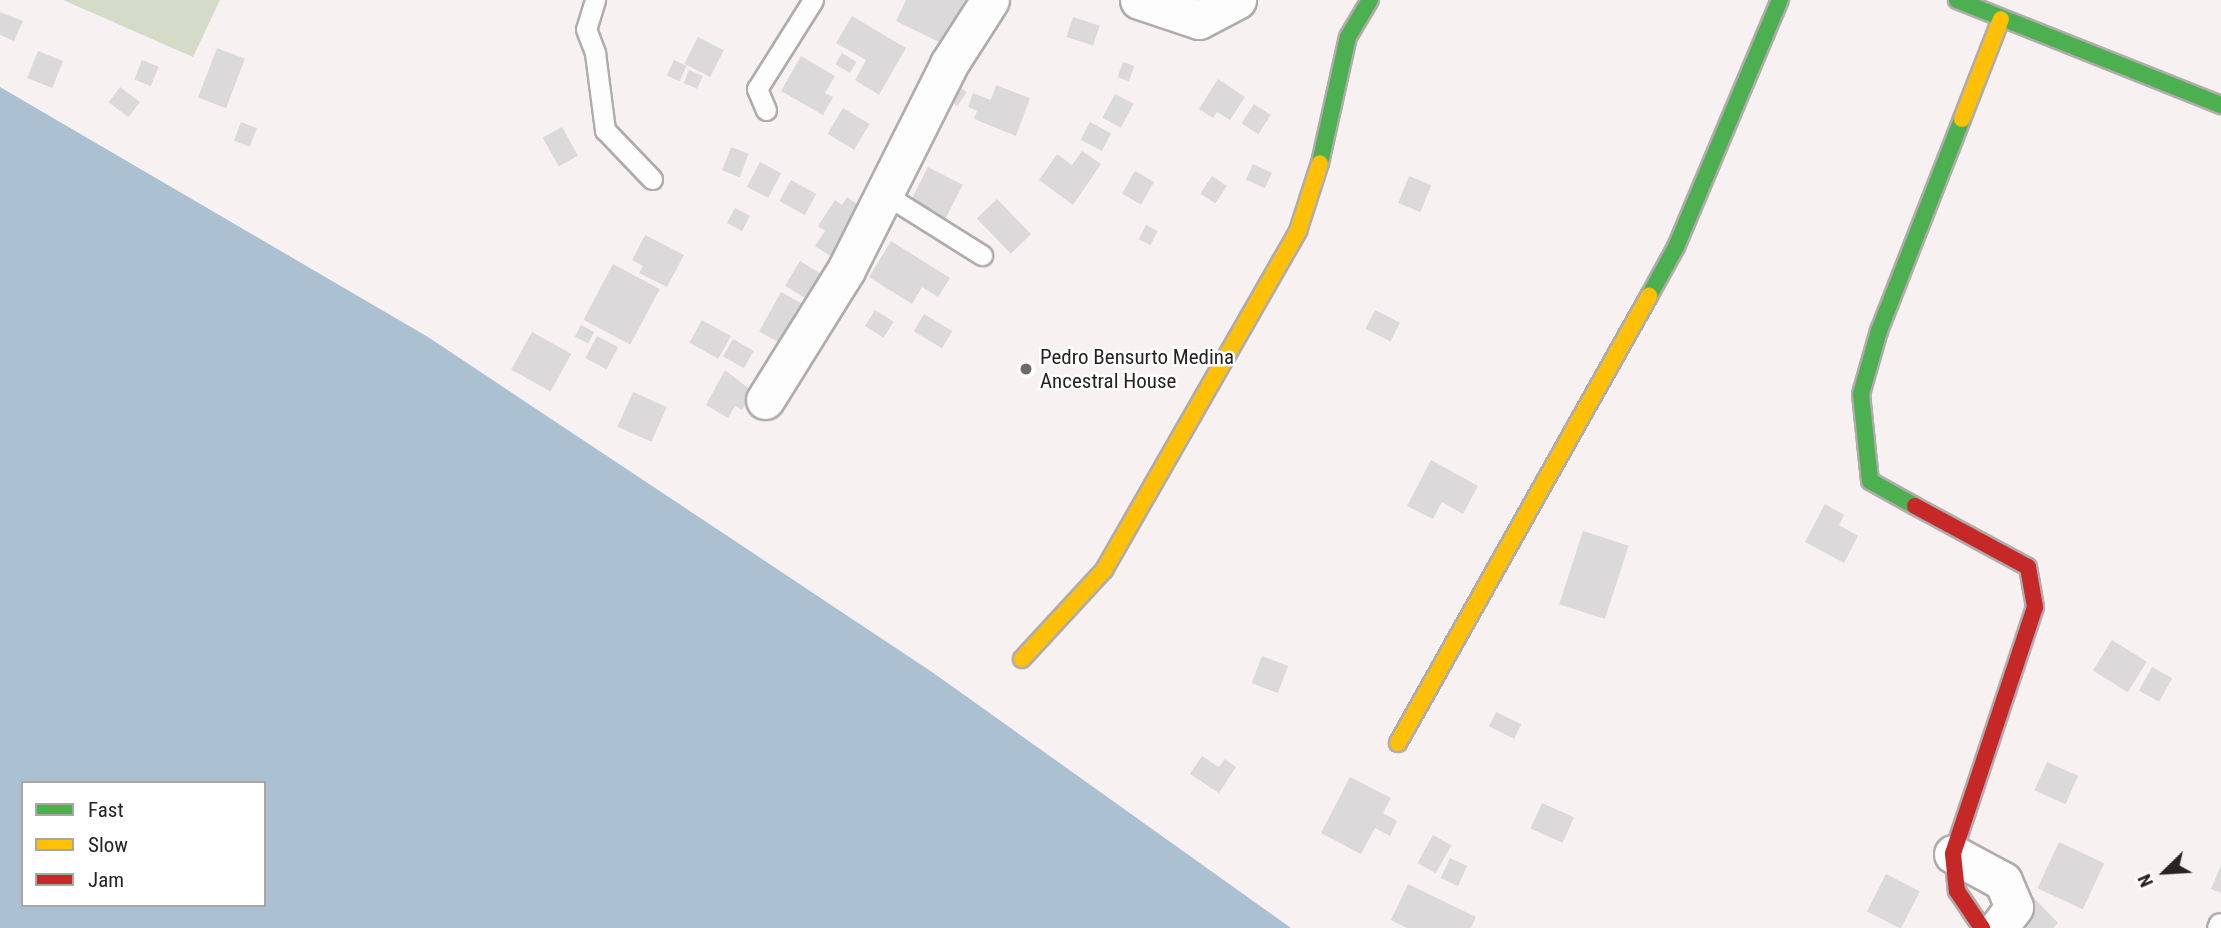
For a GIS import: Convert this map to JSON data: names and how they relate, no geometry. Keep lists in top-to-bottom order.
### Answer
{
  "places": ["Pedro Bensurto Medina Ancestral House"],
  "legend": ["Fast", "Slow", "Jam"],
  "north": "bottom left"
}
